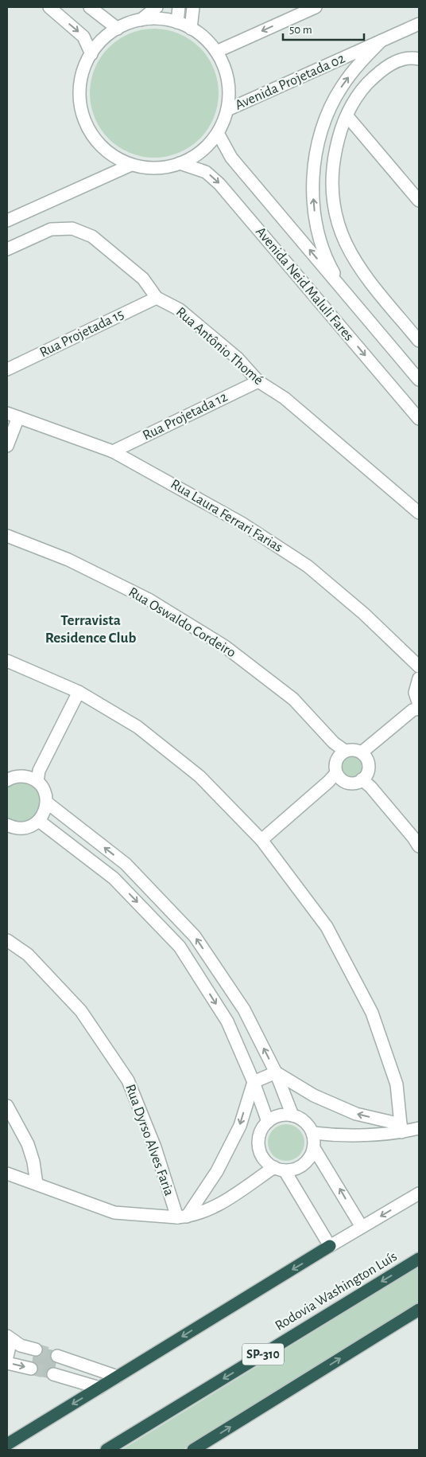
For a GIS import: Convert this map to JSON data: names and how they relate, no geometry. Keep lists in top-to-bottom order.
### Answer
{
  "streets": {
    "highway": ["Rodovia Washington Luís", "SP-310"],
    "street": [
      "Avenida Projetada 02",
      "Avenida Neid Maluli Fares",
      "Rua Projetada 15",
      "Rua Antônio Thomé",
      "Rua Projetada 12",
      "Rua Laura Ferrari Farias",
      "Rua Oswaldo Cordeiro",
      "Rua Dyrso Alves Faria"
    ]
  },
  "crossings": [
    ["Rua Projetada 15", "Rua Antônio Thomé"],
    ["Rua Antônio Thomé", "Rua Projetada 12"],
    ["Rua Projetada 12", "Rua Laura Ferrari Farias"]
  ],
  "districts": ["Terravista Residence Club"],
  "scale_bar": "50 m"
}
